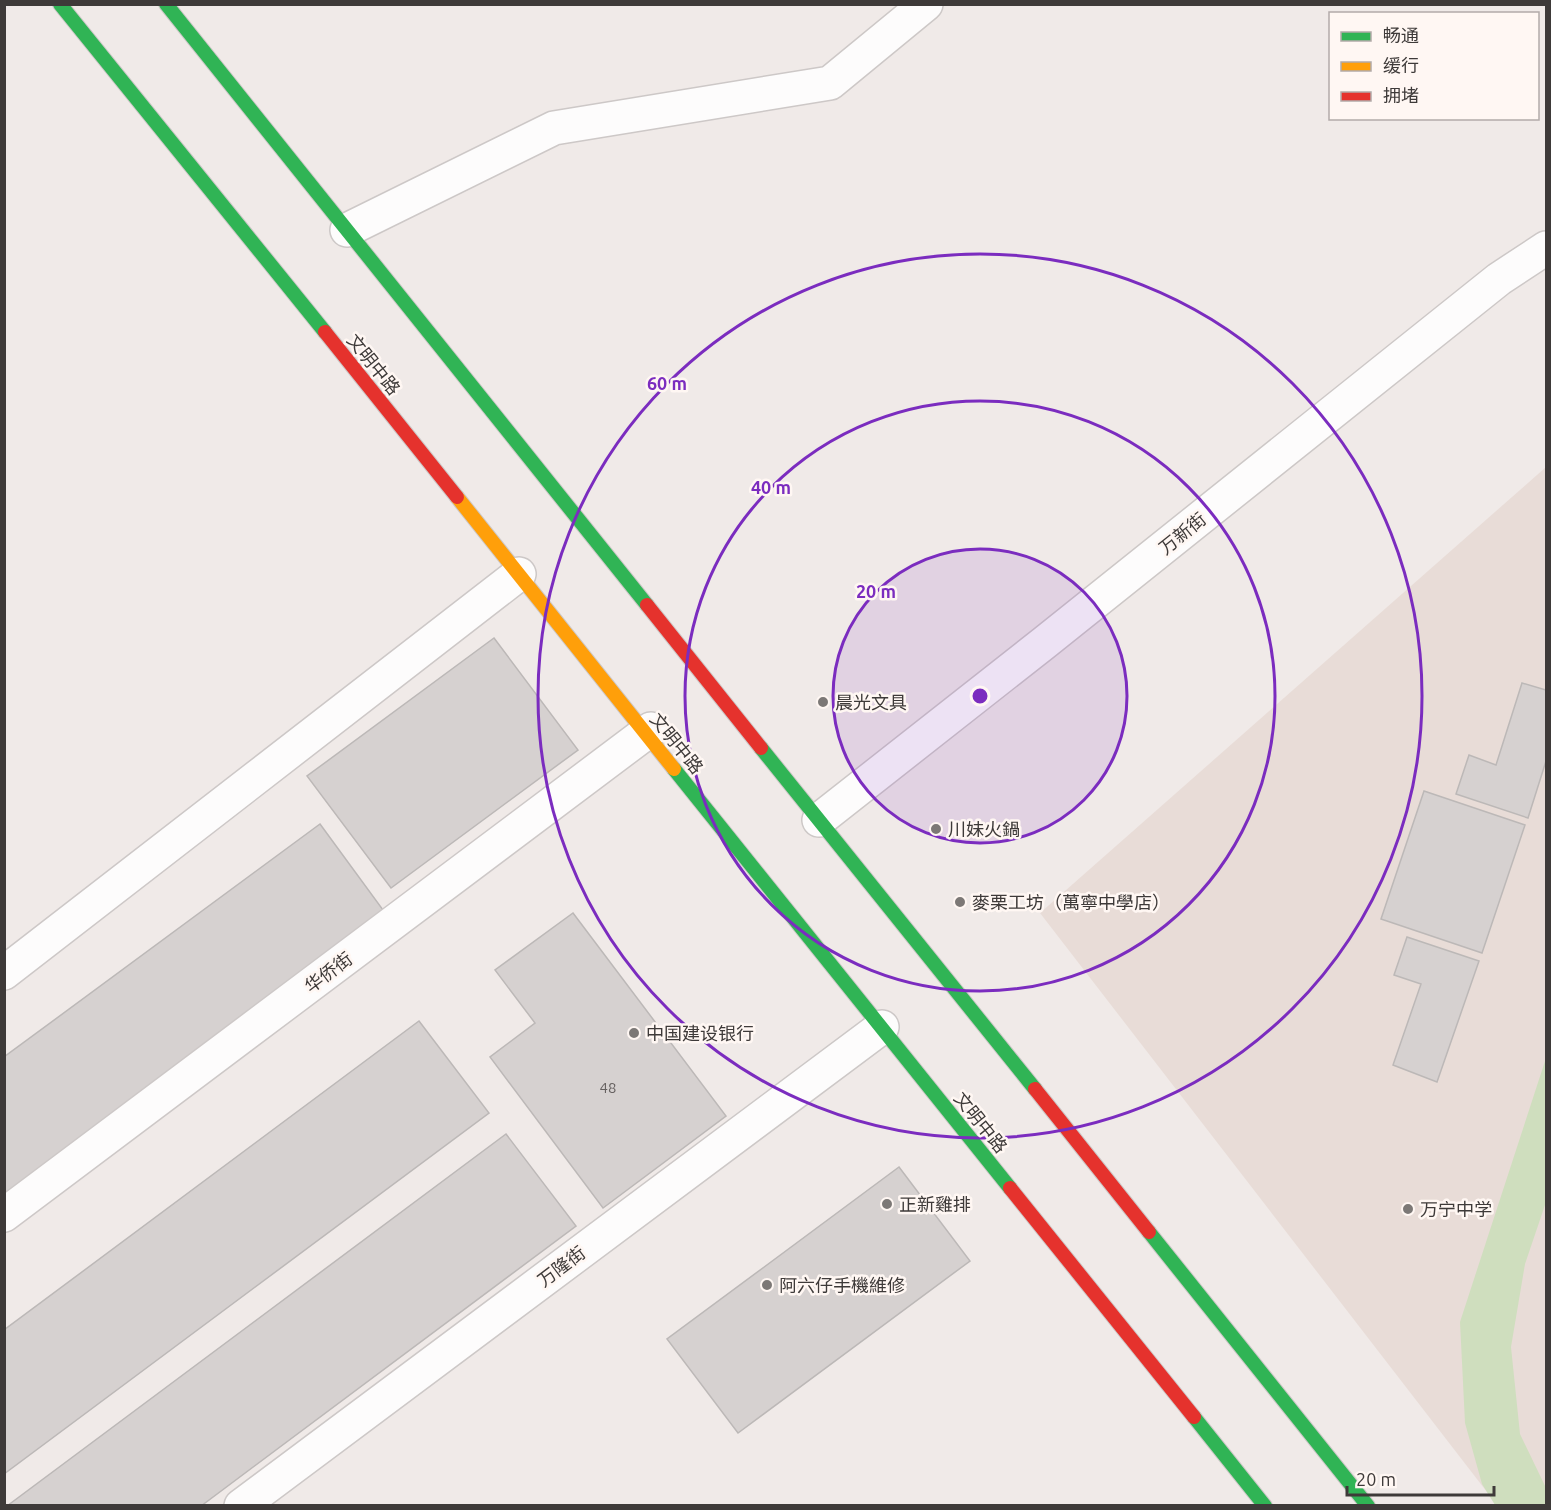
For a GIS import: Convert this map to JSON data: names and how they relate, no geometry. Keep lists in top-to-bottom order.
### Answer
{
  "streets": {
    "main road": ["文明中路"],
    "street": ["万新街", "华侨街", "万隆街"]
  },
  "crossings": [
    ["文明中路", "华侨街"],
    ["文明中路", "万隆街"]
  ],
  "places": [
    "晨光文具",
    "川妹火鍋",
    "麥栗工坊（萬寧中學店）",
    "中国建设银行",
    "正新雞排",
    "万宁中学",
    "阿六仔手機維修"
  ],
  "house_numbers": ["48"],
  "legend": ["畅通", "缓行", "拥堵"],
  "scale_bar": "20 m",
  "rings": ["60 m", "40 m", "20 m"]
}
